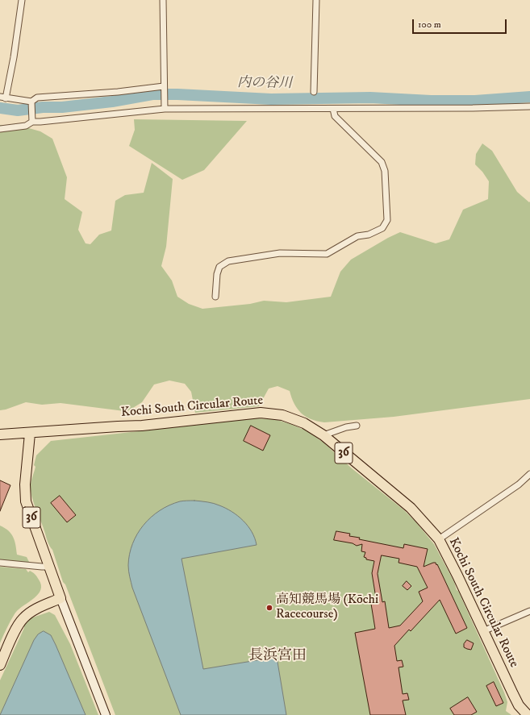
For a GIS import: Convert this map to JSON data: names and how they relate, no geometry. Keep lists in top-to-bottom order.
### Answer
{
  "streets": {
    "main road": ["Kochi South Circular Route", "36"]
  },
  "crossings": [
    ["Kochi South Circular Route", "36"]
  ],
  "districts": ["長浜宮田"],
  "water": ["内の谷川"],
  "places": ["高知競馬場 (Kōchi Racecourse)"],
  "scale_bar": "100 m"
}
